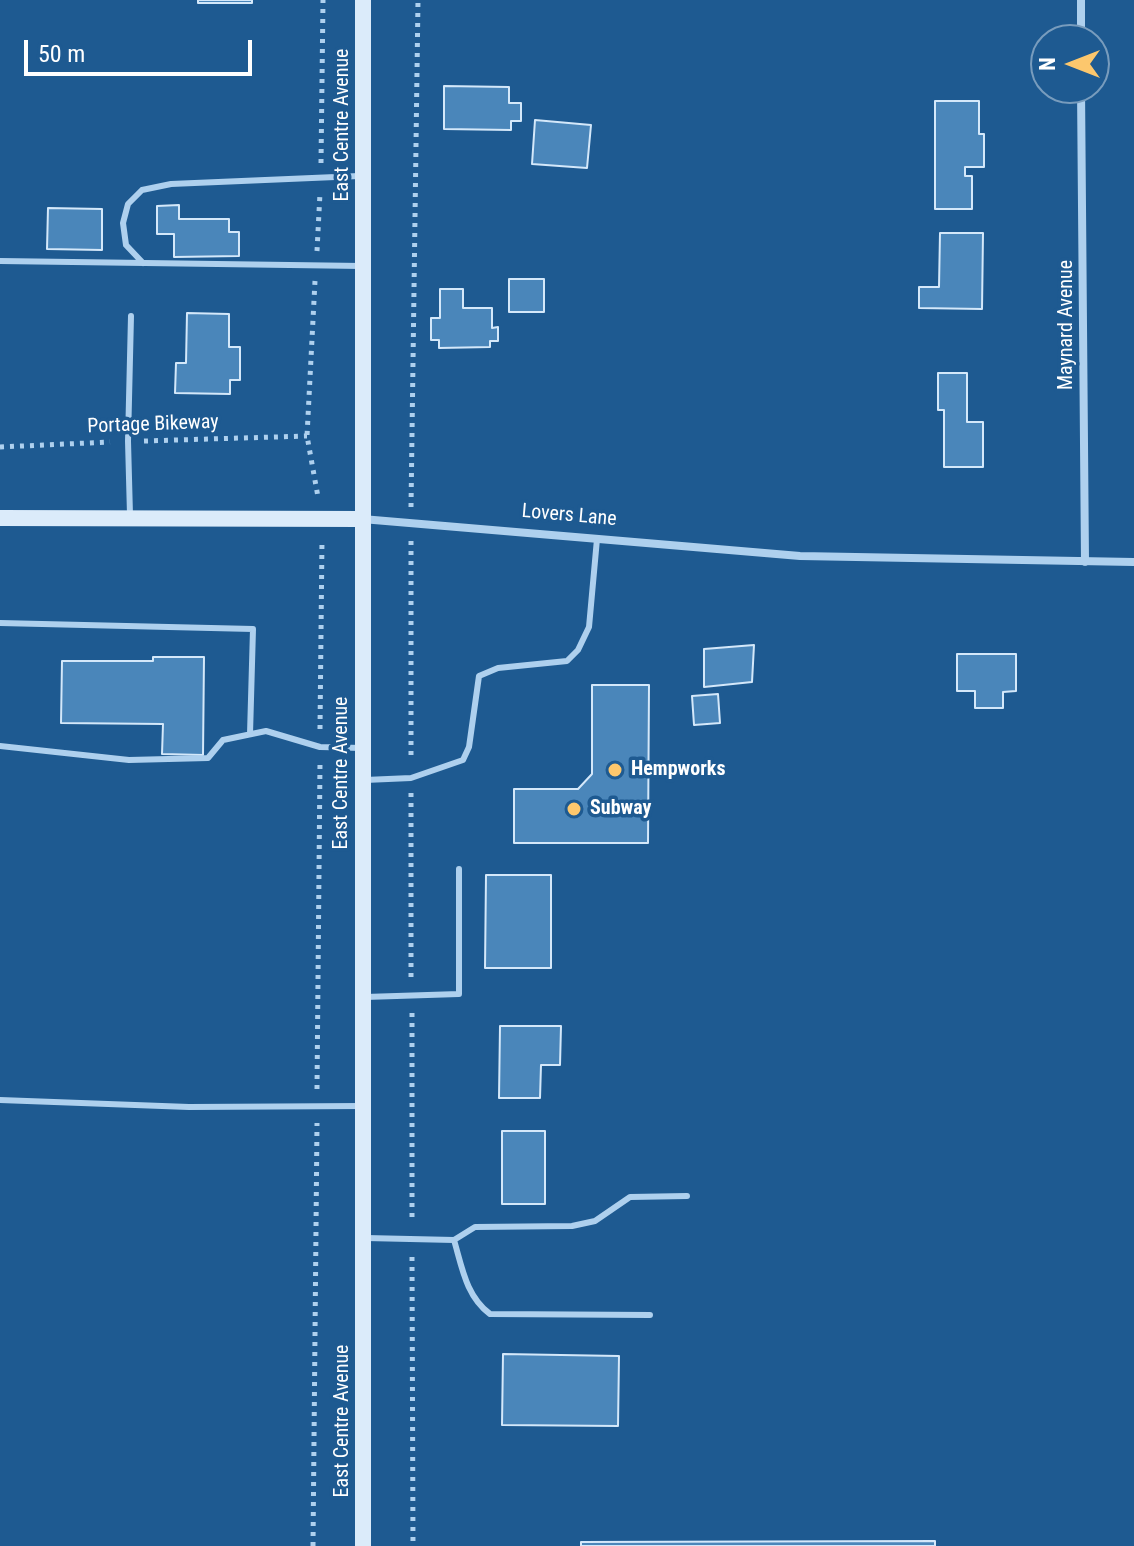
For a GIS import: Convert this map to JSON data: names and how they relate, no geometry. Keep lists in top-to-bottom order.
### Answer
{
  "streets": {
    "main road": ["East Centre Avenue", "Lovers Lane"],
    "street": ["Maynard Avenue"],
    "path": ["Portage Bikeway"]
  },
  "crossings": [
    ["East Centre Avenue", "Lovers Lane"],
    ["Maynard Avenue", "Lovers Lane"]
  ],
  "places": ["Hempworks", "Subway"],
  "scale_bar": "50 m",
  "north": "left"
}
